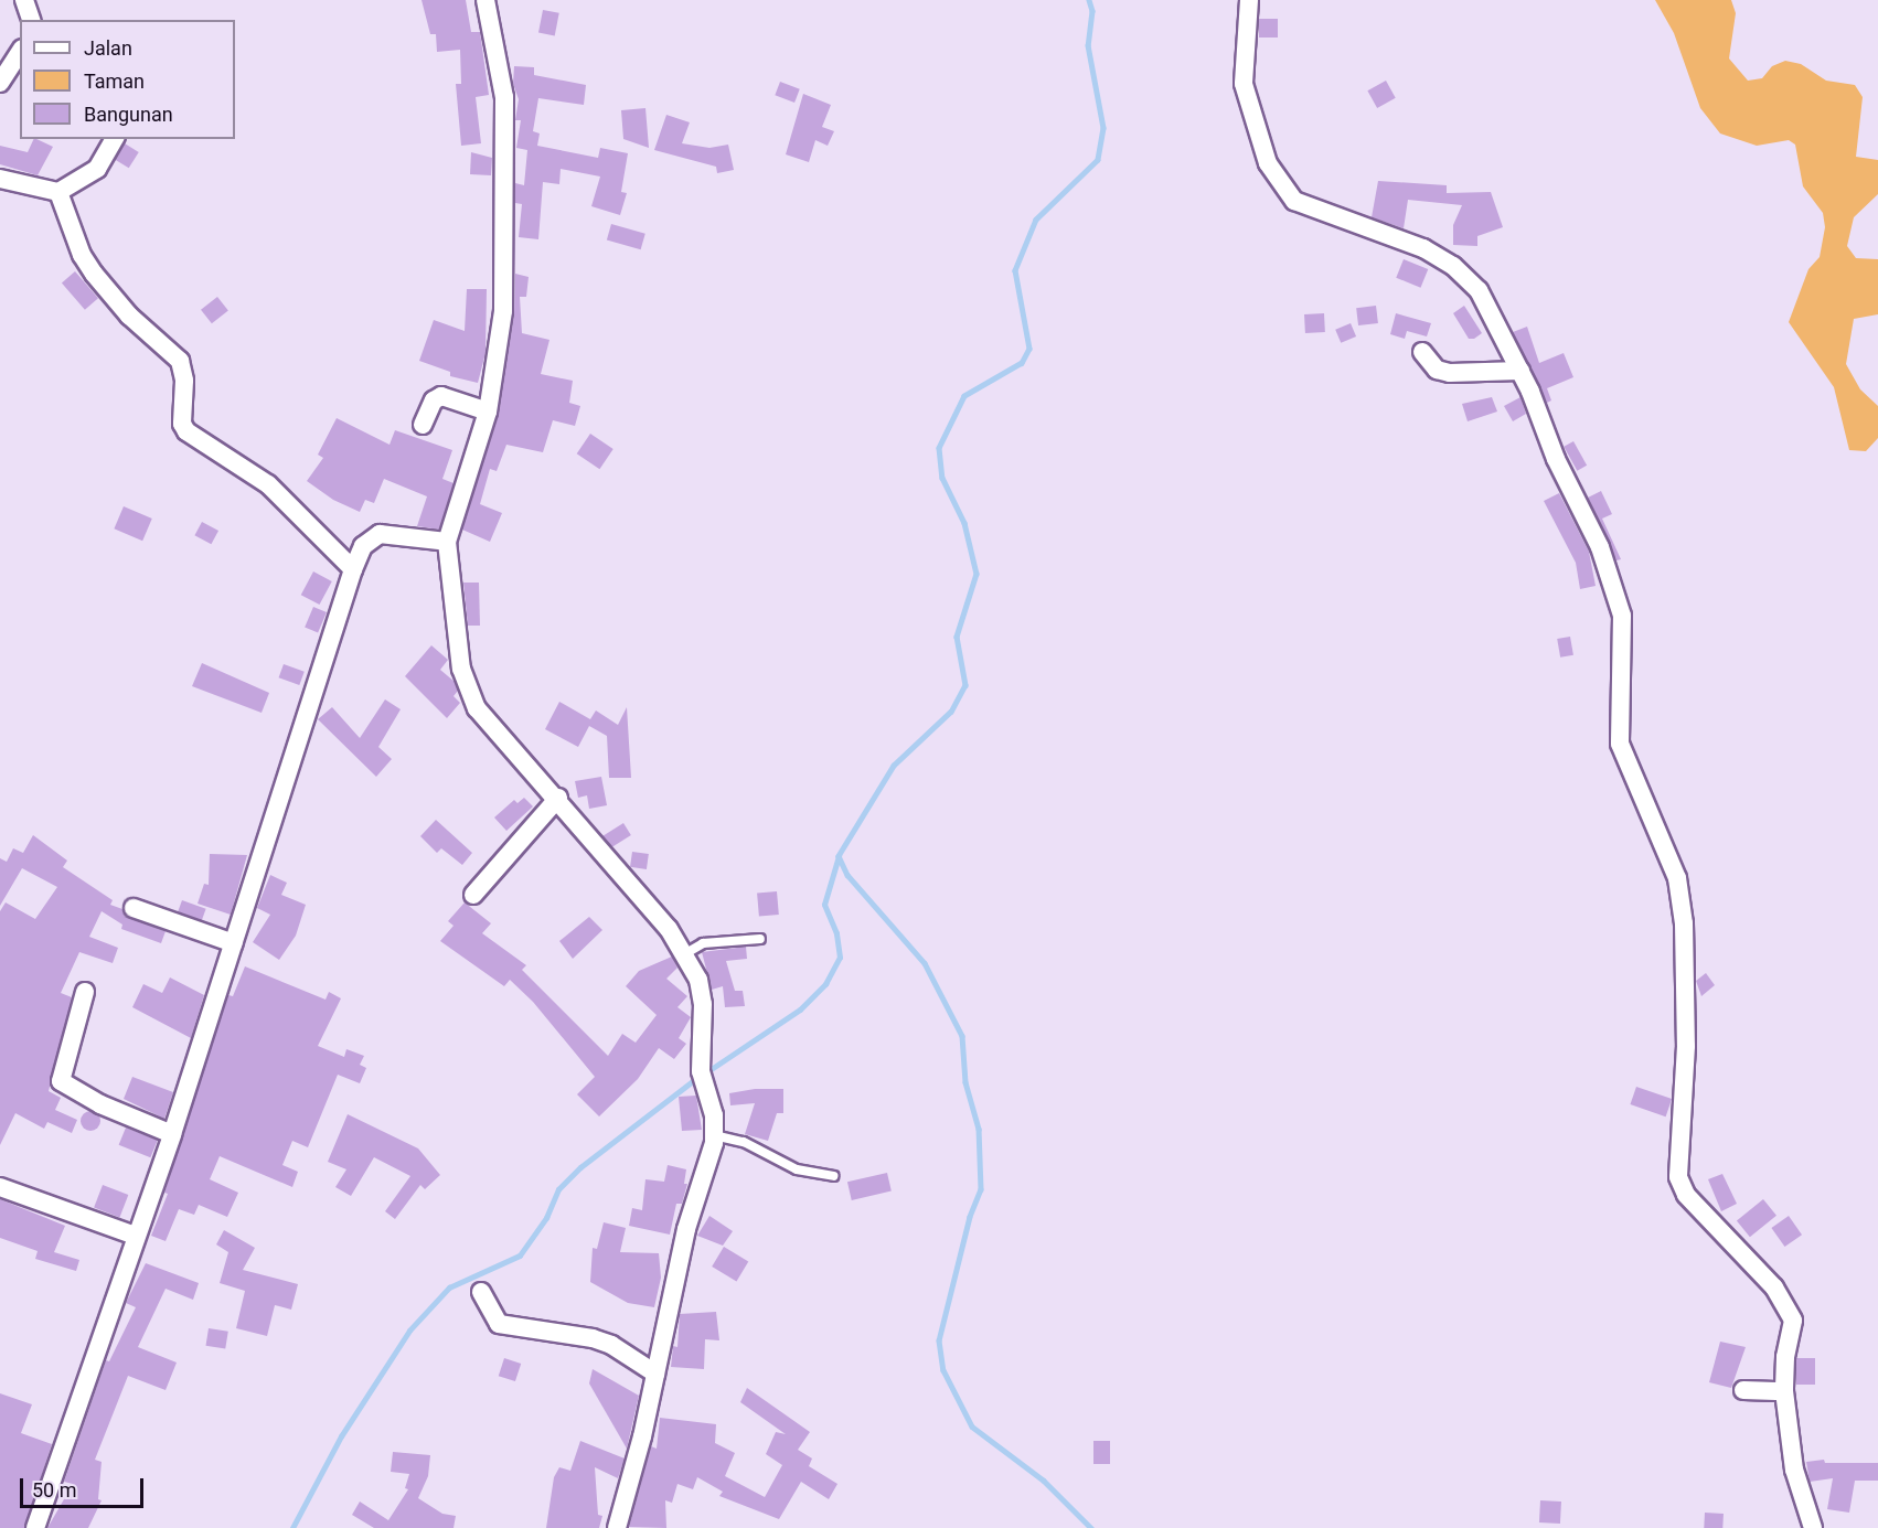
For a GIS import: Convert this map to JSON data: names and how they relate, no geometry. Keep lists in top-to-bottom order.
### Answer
{
  "legend": ["Jalan", "Taman", "Bangunan"],
  "scale_bar": "50 m"
}
